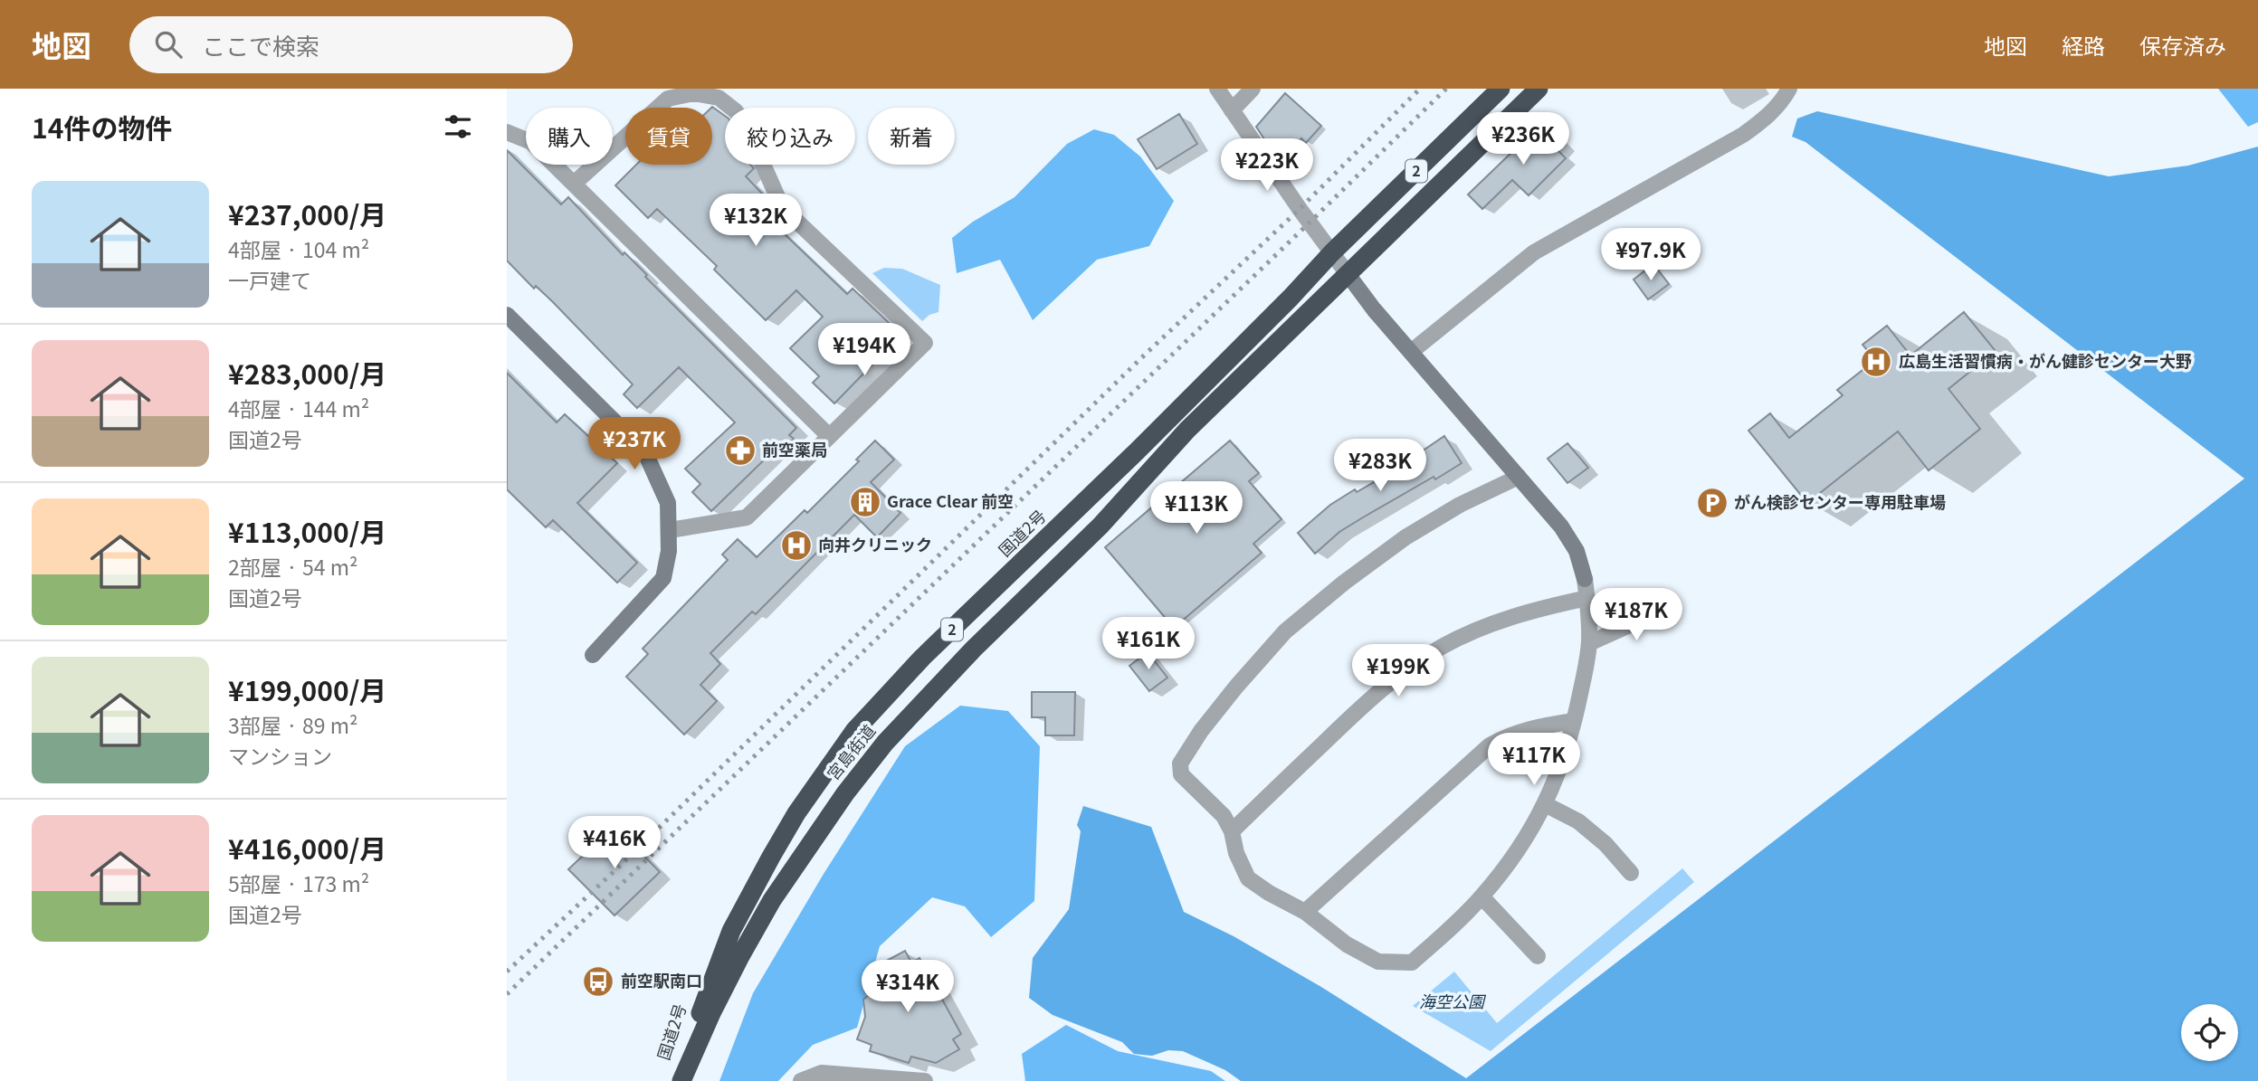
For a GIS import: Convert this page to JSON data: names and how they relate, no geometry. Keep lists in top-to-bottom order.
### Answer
{
  "streets": {
    "highway": ["2", "国道2号", "宮島街道"]
  },
  "crossings": [
    ["2", "宮島街道"],
    ["国道2号", "宮島街道"]
  ],
  "parks": ["海空公園"],
  "places": {
    "hospital": ["広島生活習慣病・がん健診センター大野", "向井クリニック"],
    "pharmacy": ["前空薬局"],
    "building": ["Grace Clear 前空"],
    "parking": ["がん検診センター専用駐車場"],
    "bus stop": ["前空駅南口"]
  },
  "page": {
    "header": "地図",
    "search": "ここで検索",
    "nav": ["地図", "経路", "保存済み"],
    "heading": "14件の物件",
    "chip": [
      "購入",
      "賃貸",
      "絞り込み",
      "新着"
    ],
    "price": [
      "¥236K",
      "¥223K",
      "¥132K",
      "¥97.9K",
      "¥194K",
      "¥237K",
      "¥283K",
      "¥113K",
      "¥187K",
      "¥161K",
      "¥199K",
      "¥117K",
      "¥416K",
      "¥314K"
    ],
    "list": [
      {
        "name": "¥237,000/月",
        "note": "4部屋 · 104 m² · 一戸建て"
      },
      {
        "name": "¥283,000/月",
        "note": "4部屋 · 144 m² · 国道2号"
      },
      {
        "name": "¥113,000/月",
        "note": "2部屋 · 54 m² · 国道2号"
      },
      {
        "name": "¥199,000/月",
        "note": "3部屋 · 89 m² · マンション"
      },
      {
        "name": "¥416,000/月",
        "note": "5部屋 · 173 m² · 国道2号"
      }
    ]
  }
}
